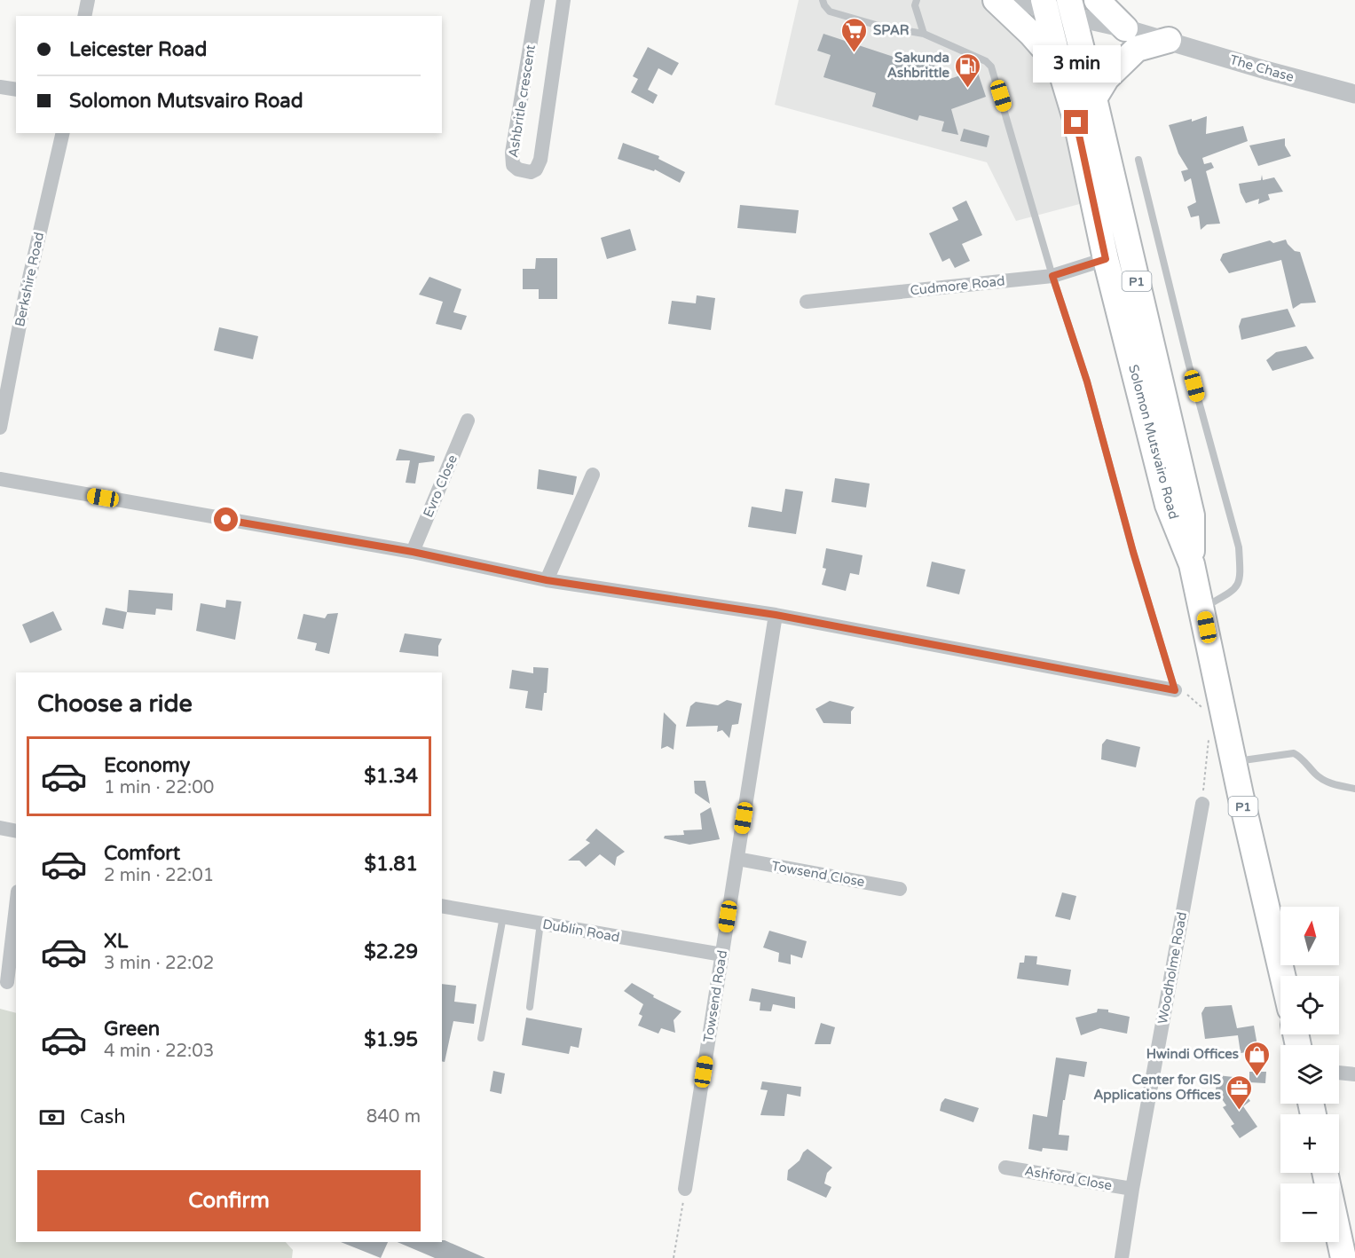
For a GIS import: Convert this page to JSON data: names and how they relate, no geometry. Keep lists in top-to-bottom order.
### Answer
{
  "streets": {
    "highway": ["P1", "Solomon Mutsvairo Road"],
    "street": [
      "The Chase",
      "Ashbritle crescent",
      "Berkshire Road",
      "Cudmore Road",
      "Evro Close",
      "Towsend Close",
      "Dublin Road",
      "Woodholme Road",
      "Towsend Road",
      "Ashford Close"
    ]
  },
  "crossings": [
    ["The Chase", "P1"],
    ["The Chase", "Solomon Mutsvairo Road"],
    ["P1", "Solomon Mutsvairo Road"],
    ["Cudmore Road", "Solomon Mutsvairo Road"],
    ["Towsend Close", "Towsend Road"],
    ["Dublin Road", "Towsend Road"],
    ["Woodholme Road", "Ashford Close"]
  ],
  "places": {
    "supermarket": ["SPAR"],
    "fuel station": ["Sakunda Ashbrittle"],
    "shop": ["Hwindi Offices"],
    "office": ["Center for GIS Applications Offices"]
  },
  "north": "top",
  "page": {
    "banner": ["Leicester Road", "Solomon Mutsvairo Road"],
    "bubble": "3 min",
    "heading": "Choose a ride",
    "list": [
      {
        "name": "Economy",
        "note": "1 min · 22:00",
        "value": "$1.34"
      },
      {
        "name": "Comfort",
        "note": "2 min · 22:01",
        "value": "$1.81"
      },
      {
        "name": "XL",
        "note": "3 min · 22:02",
        "value": "$2.29"
      },
      {
        "name": "Green",
        "note": "4 min · 22:03",
        "value": "$1.95"
      }
    ],
    "map_buttons": ["+", "−"],
    "pay": ["Cash", "840 m"],
    "buttons": "Confirm"
  }
}
